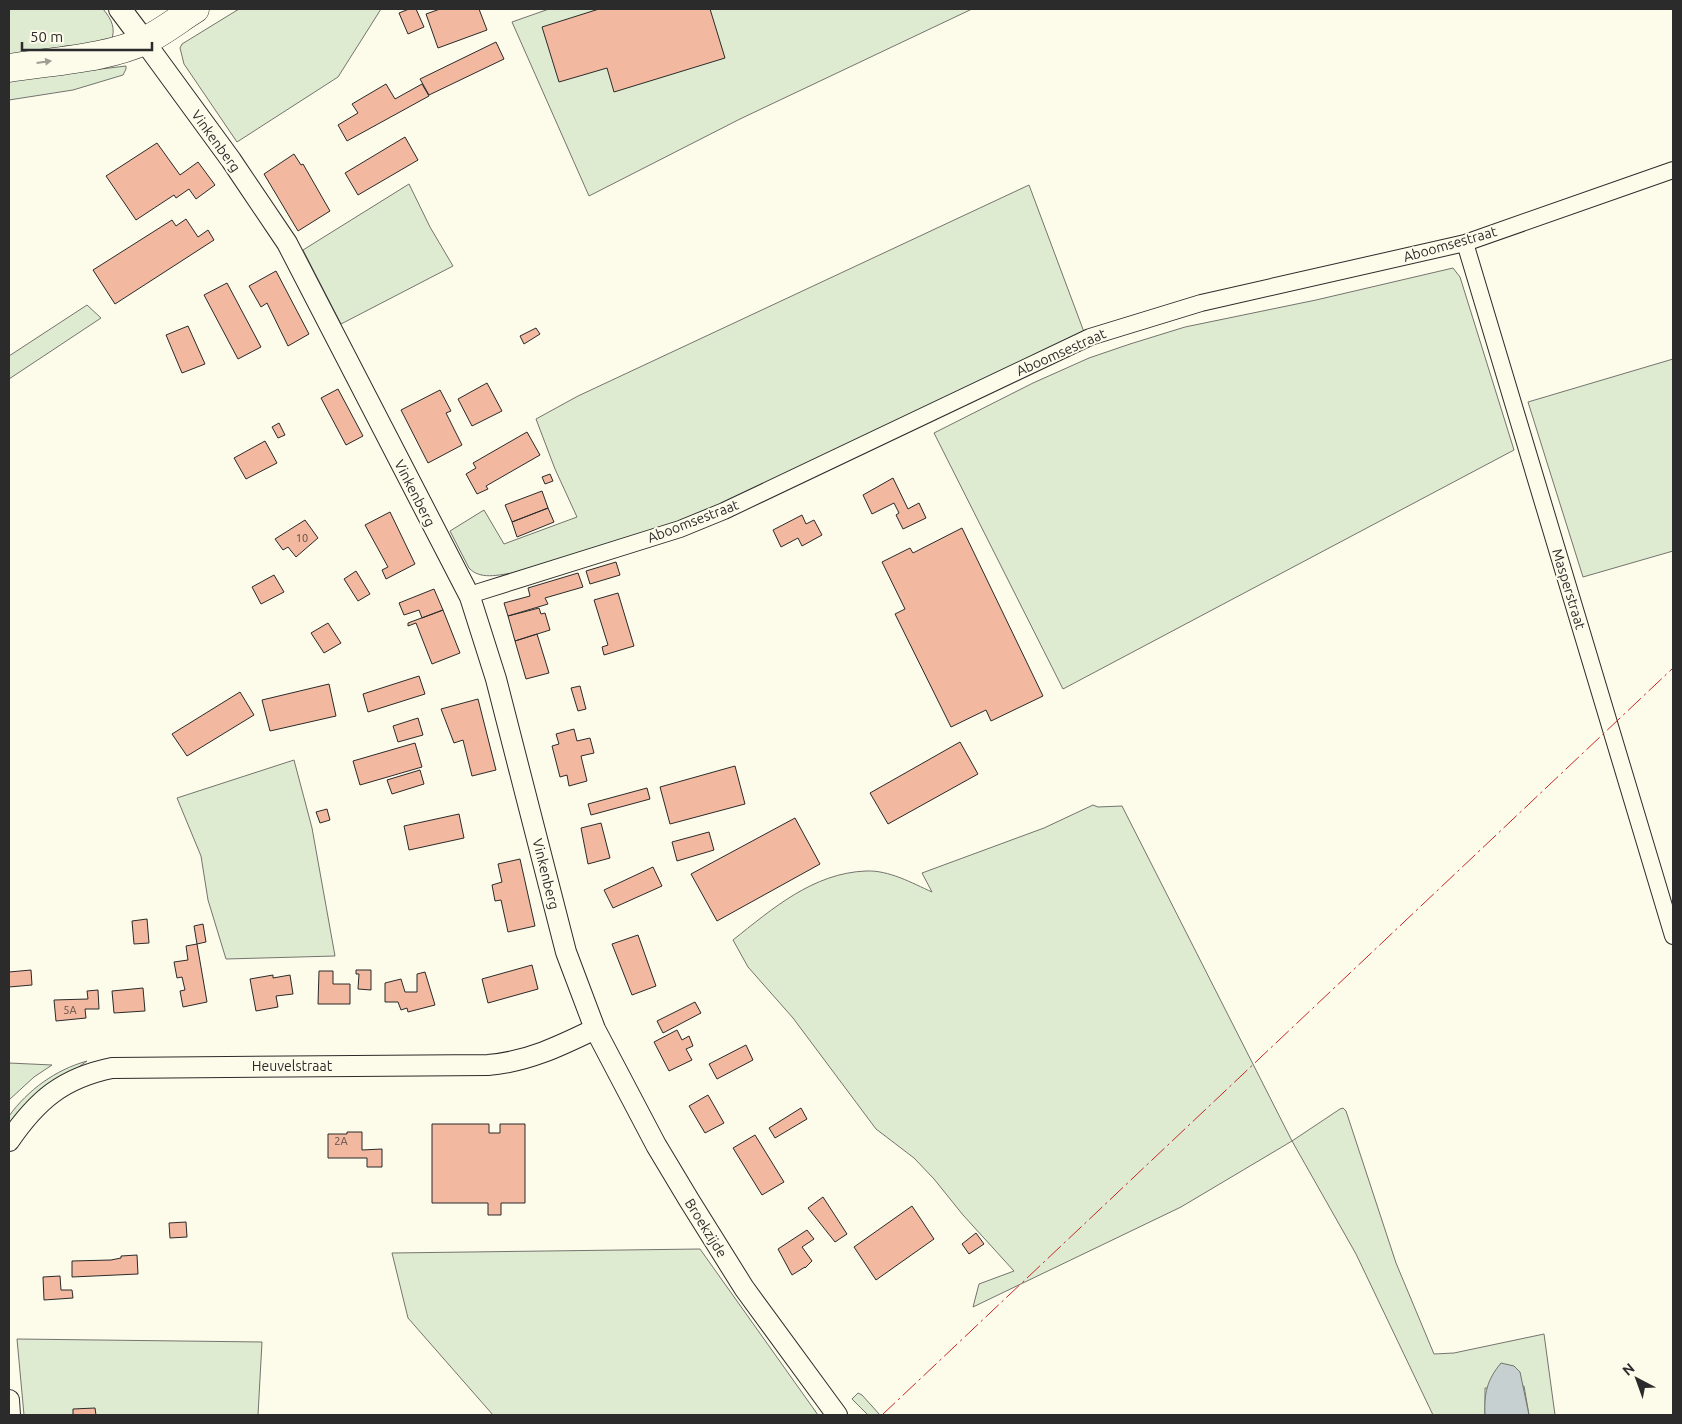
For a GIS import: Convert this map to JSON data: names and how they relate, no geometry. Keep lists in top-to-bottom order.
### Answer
{
  "streets": {
    "main road": ["Vinkenberg"],
    "street": [
      "Aboomsestraat",
      "Masperstraat",
      "Heuvelstraat",
      "Broekzijde"
    ]
  },
  "crossings": [
    ["Vinkenberg", "Aboomsestraat"],
    ["Vinkenberg", "Heuvelstraat"],
    ["Vinkenberg", "Broekzijde"],
    ["Aboomsestraat", "Masperstraat"],
    ["Heuvelstraat", "Broekzijde"]
  ],
  "house_numbers": ["10", "5A", "2A"],
  "scale_bar": "50 m",
  "north": "top left"
}
